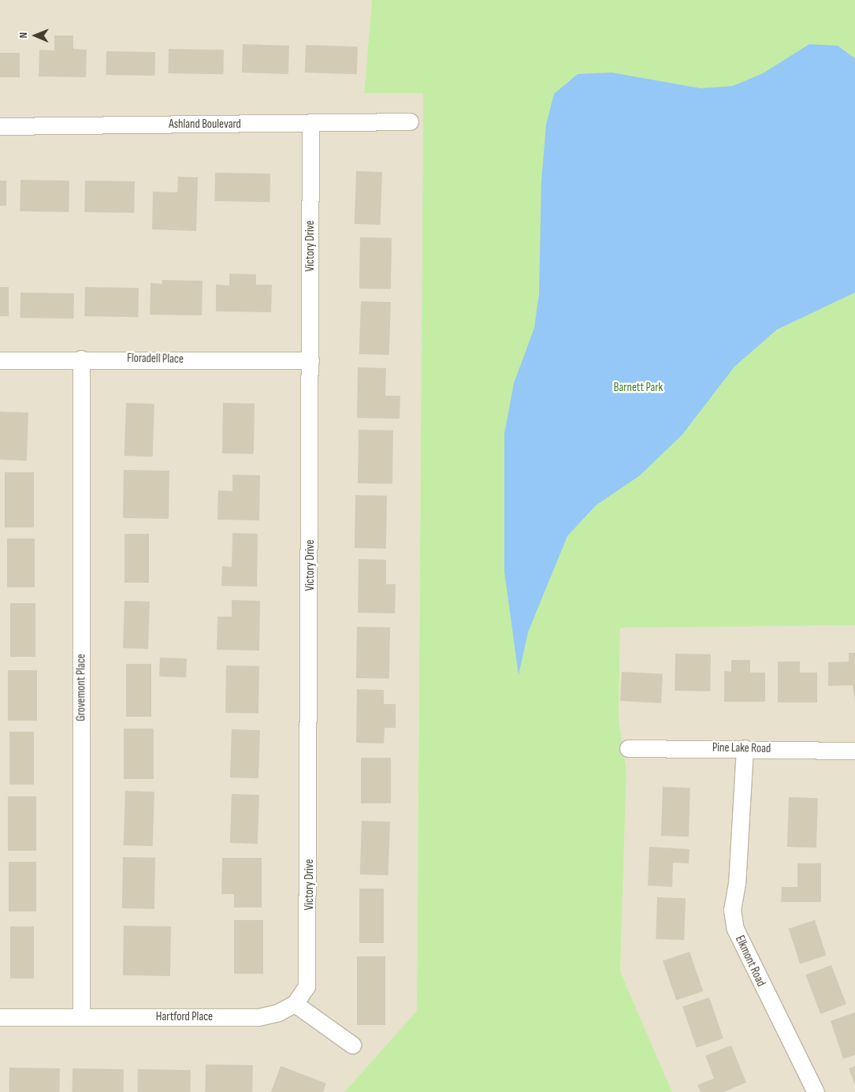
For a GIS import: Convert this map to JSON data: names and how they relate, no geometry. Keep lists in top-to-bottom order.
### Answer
{
  "streets": {
    "street": [
      "Ashland Boulevard",
      "Victory Drive",
      "Floradell Place",
      "Grovemont Place",
      "Pine Lake Road",
      "Elkmont Road",
      "Hartford Place"
    ]
  },
  "crossings": [
    ["Ashland Boulevard", "Victory Drive"],
    ["Victory Drive", "Floradell Place"],
    ["Victory Drive", "Hartford Place"],
    ["Floradell Place", "Grovemont Place"],
    ["Grovemont Place", "Hartford Place"],
    ["Pine Lake Road", "Elkmont Road"]
  ],
  "parks": ["Barnett Park"],
  "north": "left"
}
